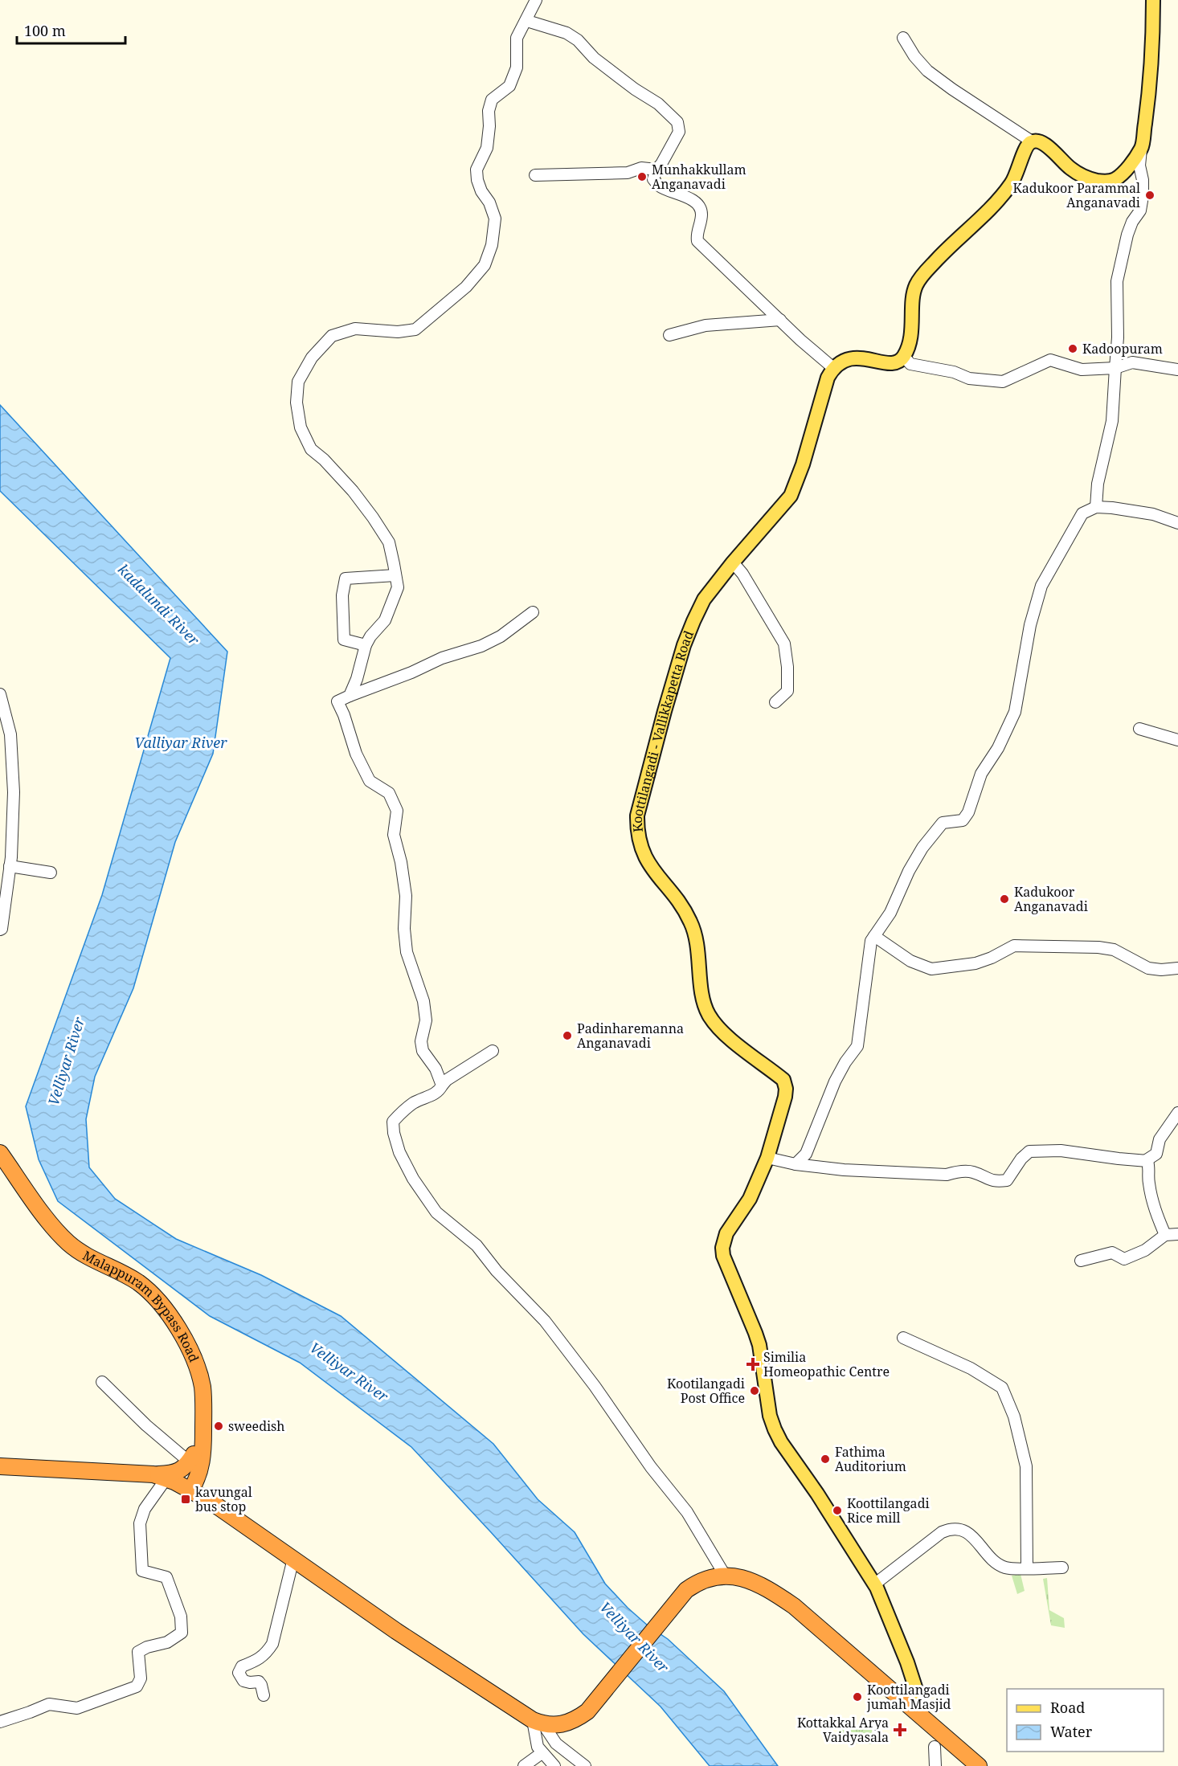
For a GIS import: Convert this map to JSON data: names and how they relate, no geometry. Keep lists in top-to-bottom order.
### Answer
{
  "streets": {
    "highway": ["Malappuram Bypass Road"],
    "main road": ["Koottilangadi - Vallikkapetta Road"]
  },
  "water": ["kadalundi River", "Valliyar River", "Velliyar River"],
  "places": {
    "other": [
      "Munhakkullam Anganavadi",
      "Kadukoor Parammal Anganavadi",
      "Kadoopuram",
      "Kadukoor Anganavadi",
      "Padinharemanna Anganavadi",
      "Kootilangadi Post Office",
      "sweedish",
      "Fathima Auditorium",
      "Koottilangadi Rice mill",
      "Koottilangadi jumah Masjid"
    ],
    "health": ["Similia Homeopathic Centre", "Kottakkal Arya Vaidyasala"],
    "transit": ["kavungal bus stop"]
  },
  "legend": ["Road", "Water"],
  "scale_bar": "100 m"
}
